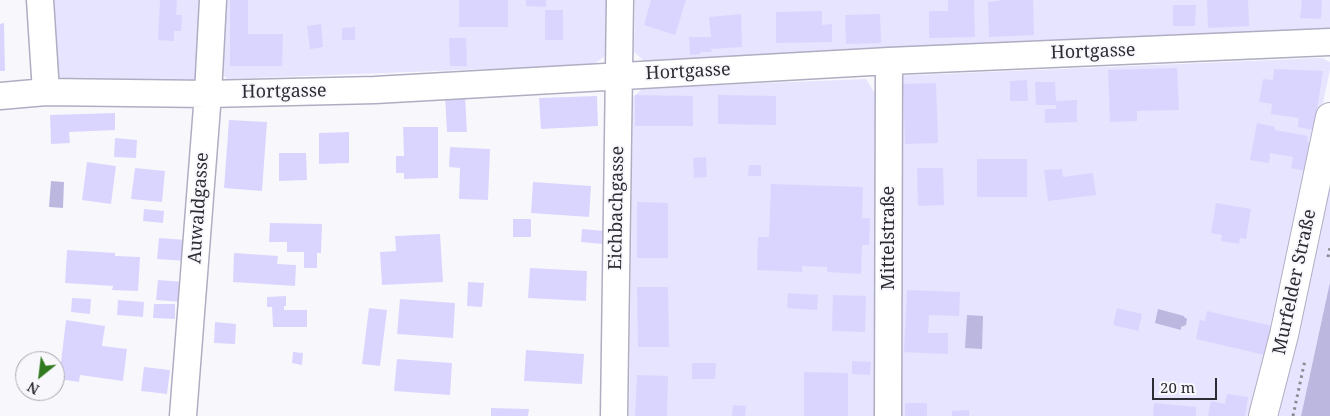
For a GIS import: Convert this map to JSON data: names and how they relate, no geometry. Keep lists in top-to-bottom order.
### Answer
{
  "streets": {
    "street": [
      "Hortgasse",
      "Auwaldgasse",
      "Eichbachgasse",
      "Mittelstraße",
      "Murfelder Straße"
    ]
  },
  "crossings": [
    ["Hortgasse", "Auwaldgasse"],
    ["Hortgasse", "Eichbachgasse"],
    ["Hortgasse", "Mittelstraße"]
  ],
  "scale_bar": "20 m",
  "north": "bottom left"
}
